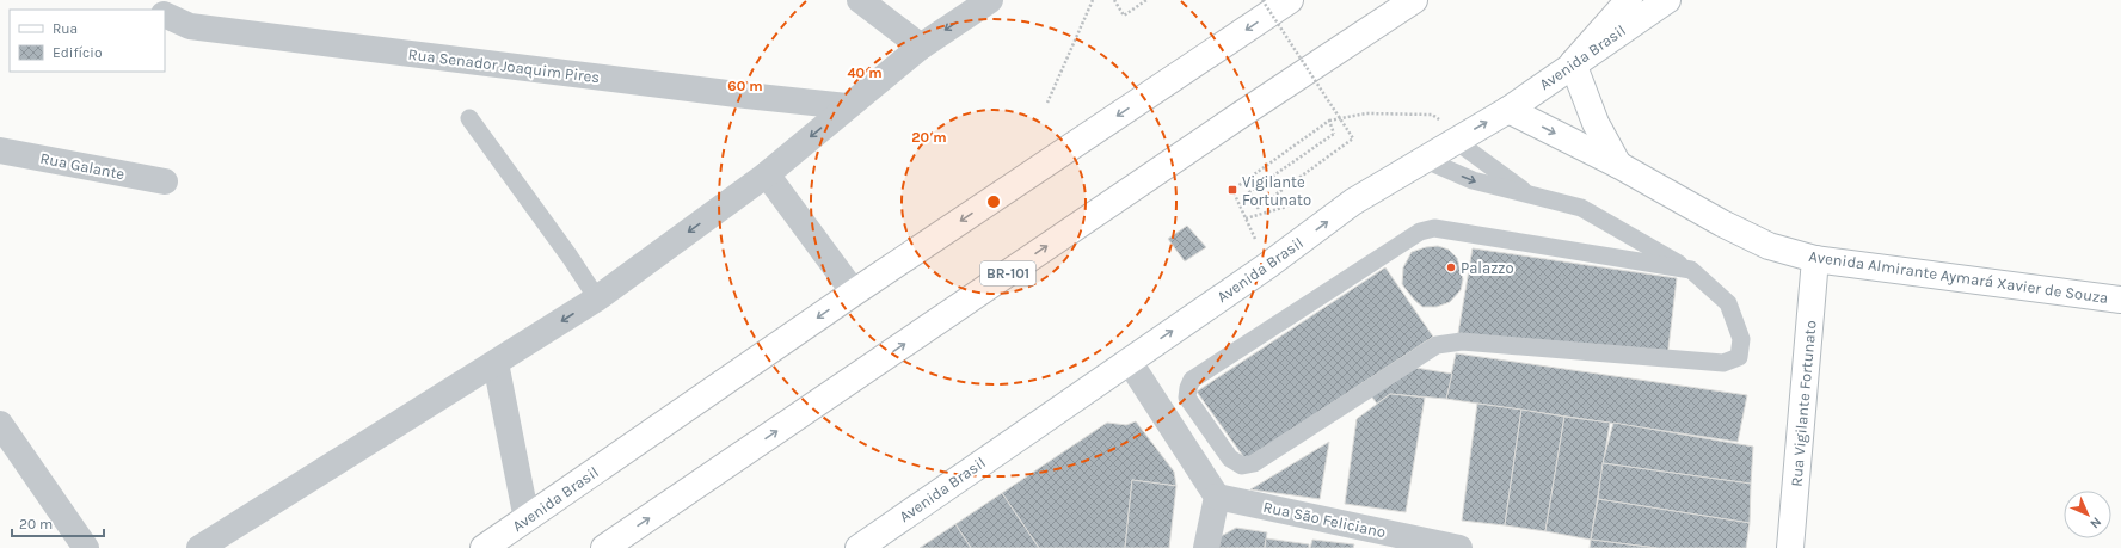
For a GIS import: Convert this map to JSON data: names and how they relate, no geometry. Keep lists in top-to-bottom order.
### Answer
{
  "streets": {
    "main road": [
      "Avenida Brasil",
      "BR-101",
      "Avenida Almirante Aymará Xavier de Souza",
      "Rua Vigilante Fortunato"
    ],
    "street": ["Rua Senador Joaquim Pires", "Rua Galante", "Rua São Feliciano"]
  },
  "crossings": [
    ["Avenida Brasil", "Avenida Almirante Aymará Xavier de Souza"],
    ["Avenida Almirante Aymará Xavier de Souza", "Rua Vigilante Fortunato"]
  ],
  "places": {
    "transit": ["Vigilante Fortunato"],
    "other": ["Palazzo"]
  },
  "legend": ["Rua", "Edifício"],
  "scale_bar": "20 m",
  "north": "bottom right",
  "rings": ["40 m", "60 m", "20 m"]
}
